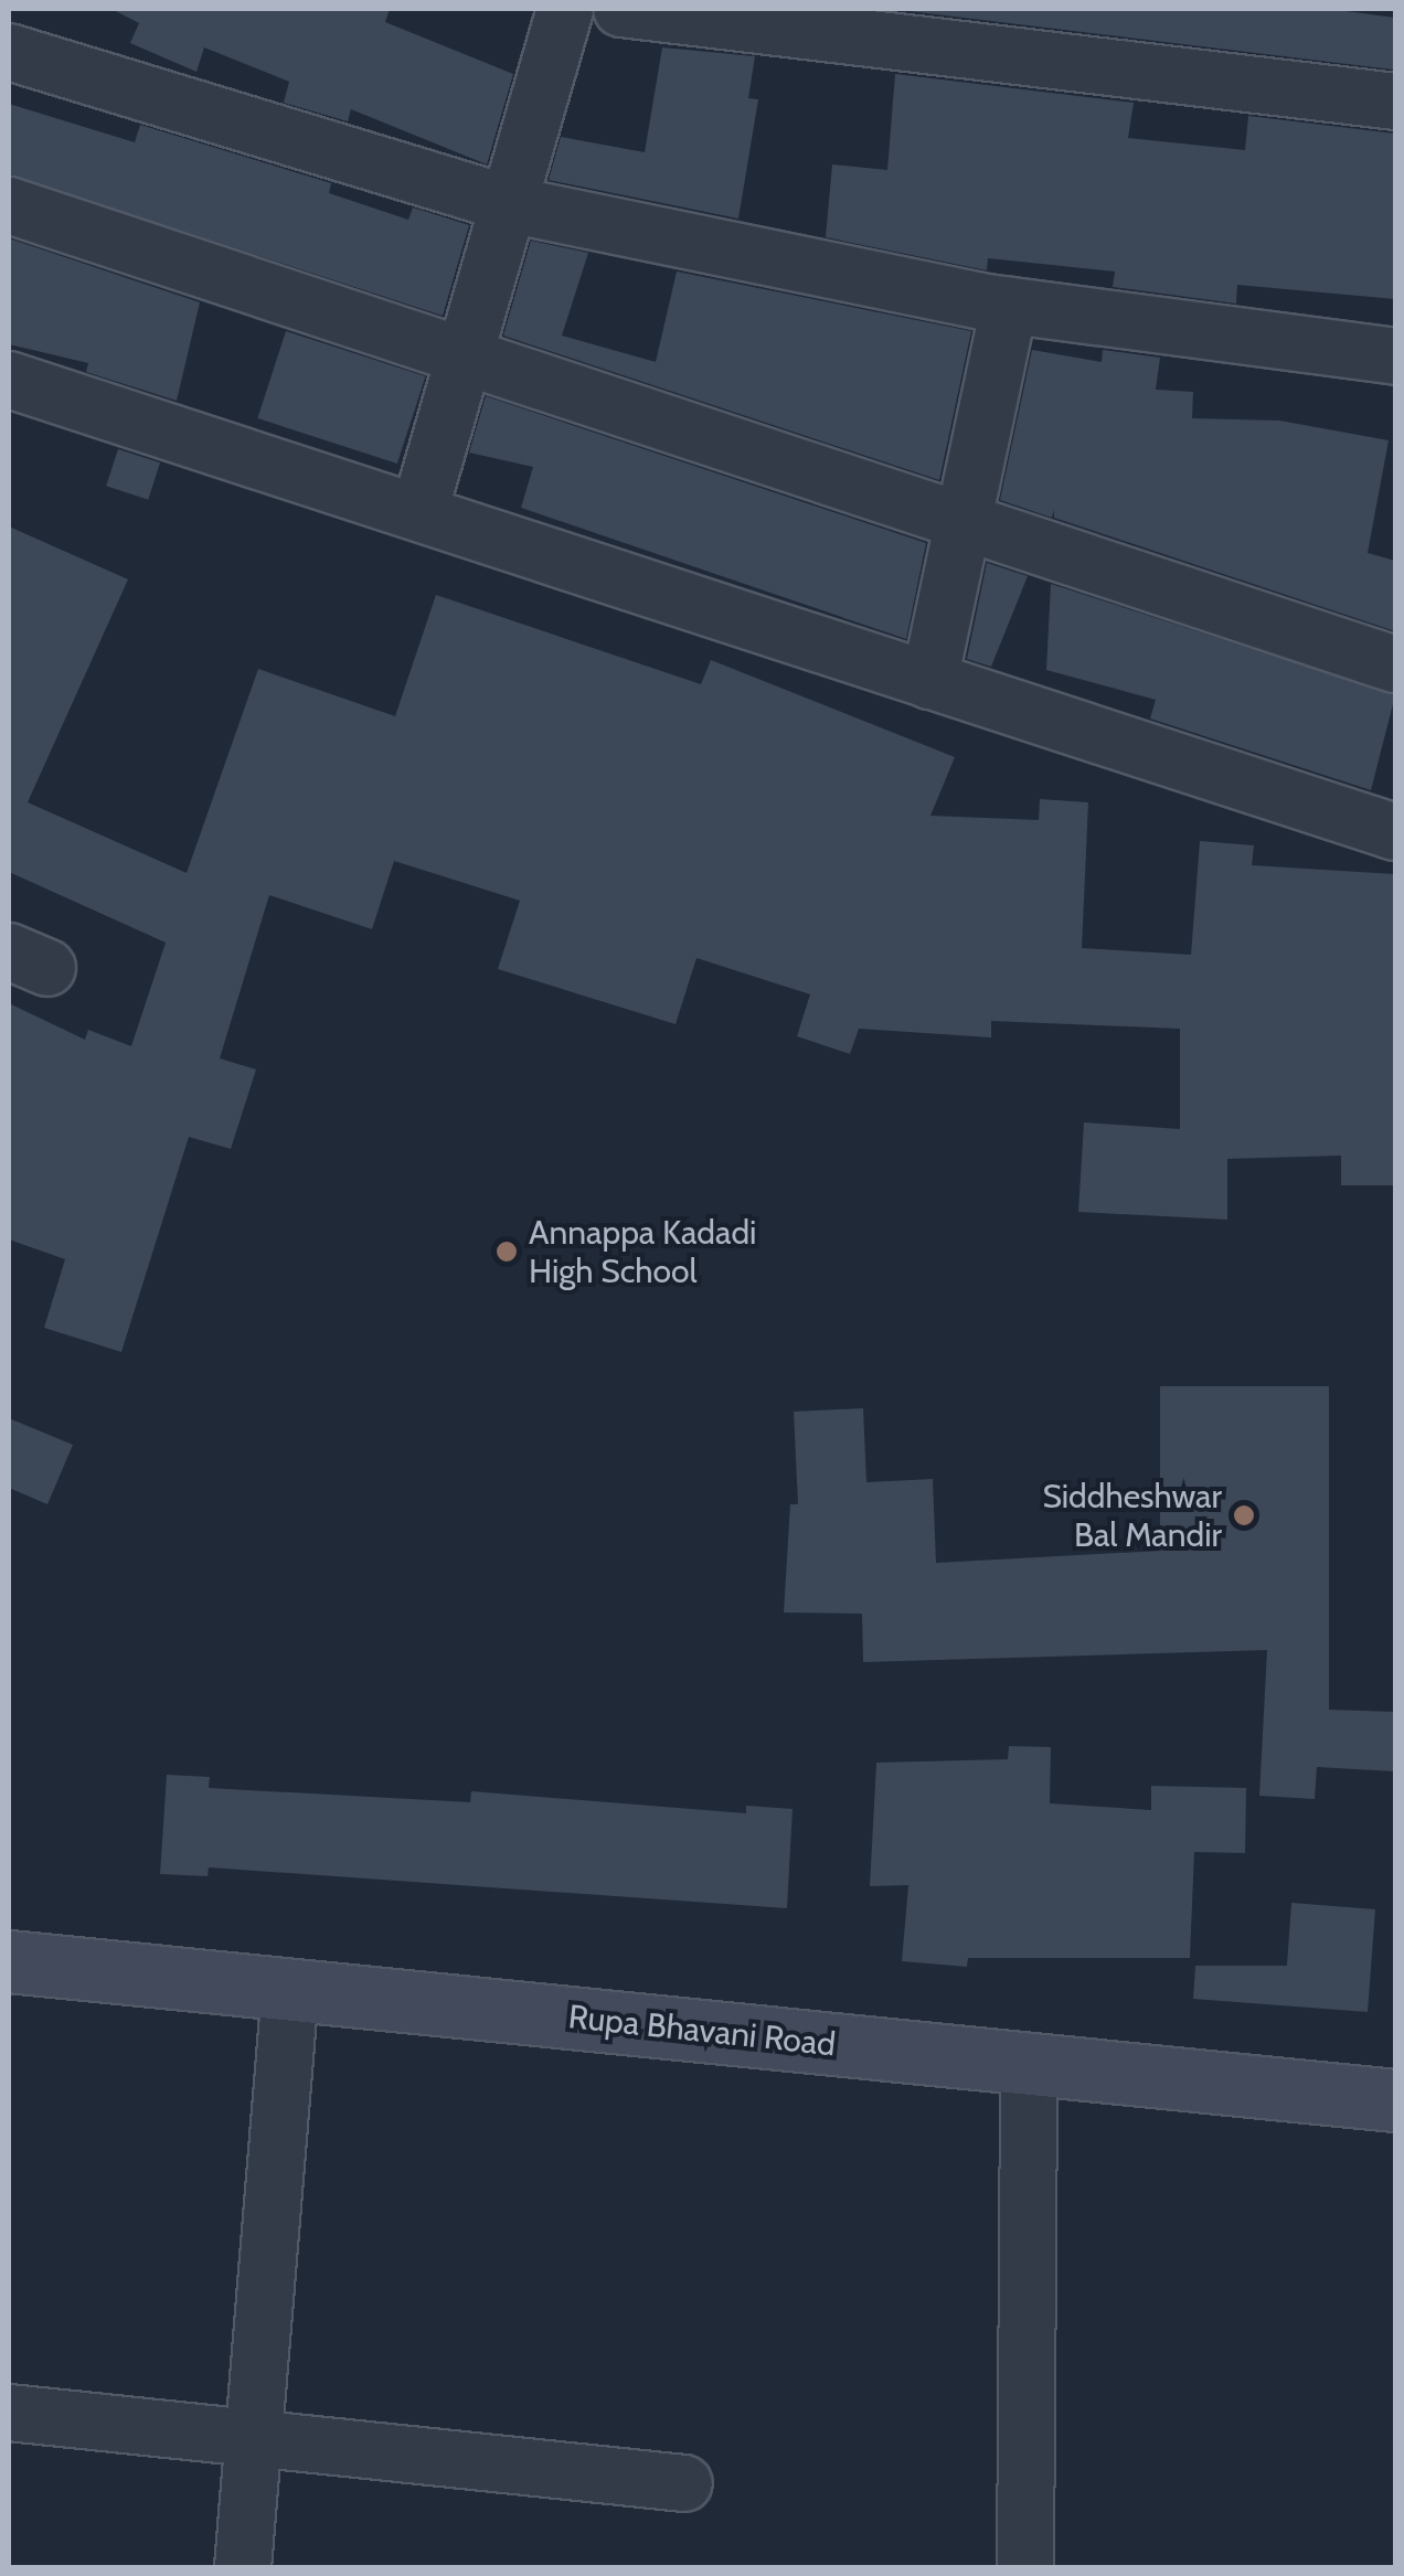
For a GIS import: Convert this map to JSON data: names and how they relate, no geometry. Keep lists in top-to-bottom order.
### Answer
{
  "streets": {
    "street": ["Rupa Bhavani Road"]
  },
  "places": ["Annappa Kadadi High School", "Siddheshwar Bal Mandir"]
}
